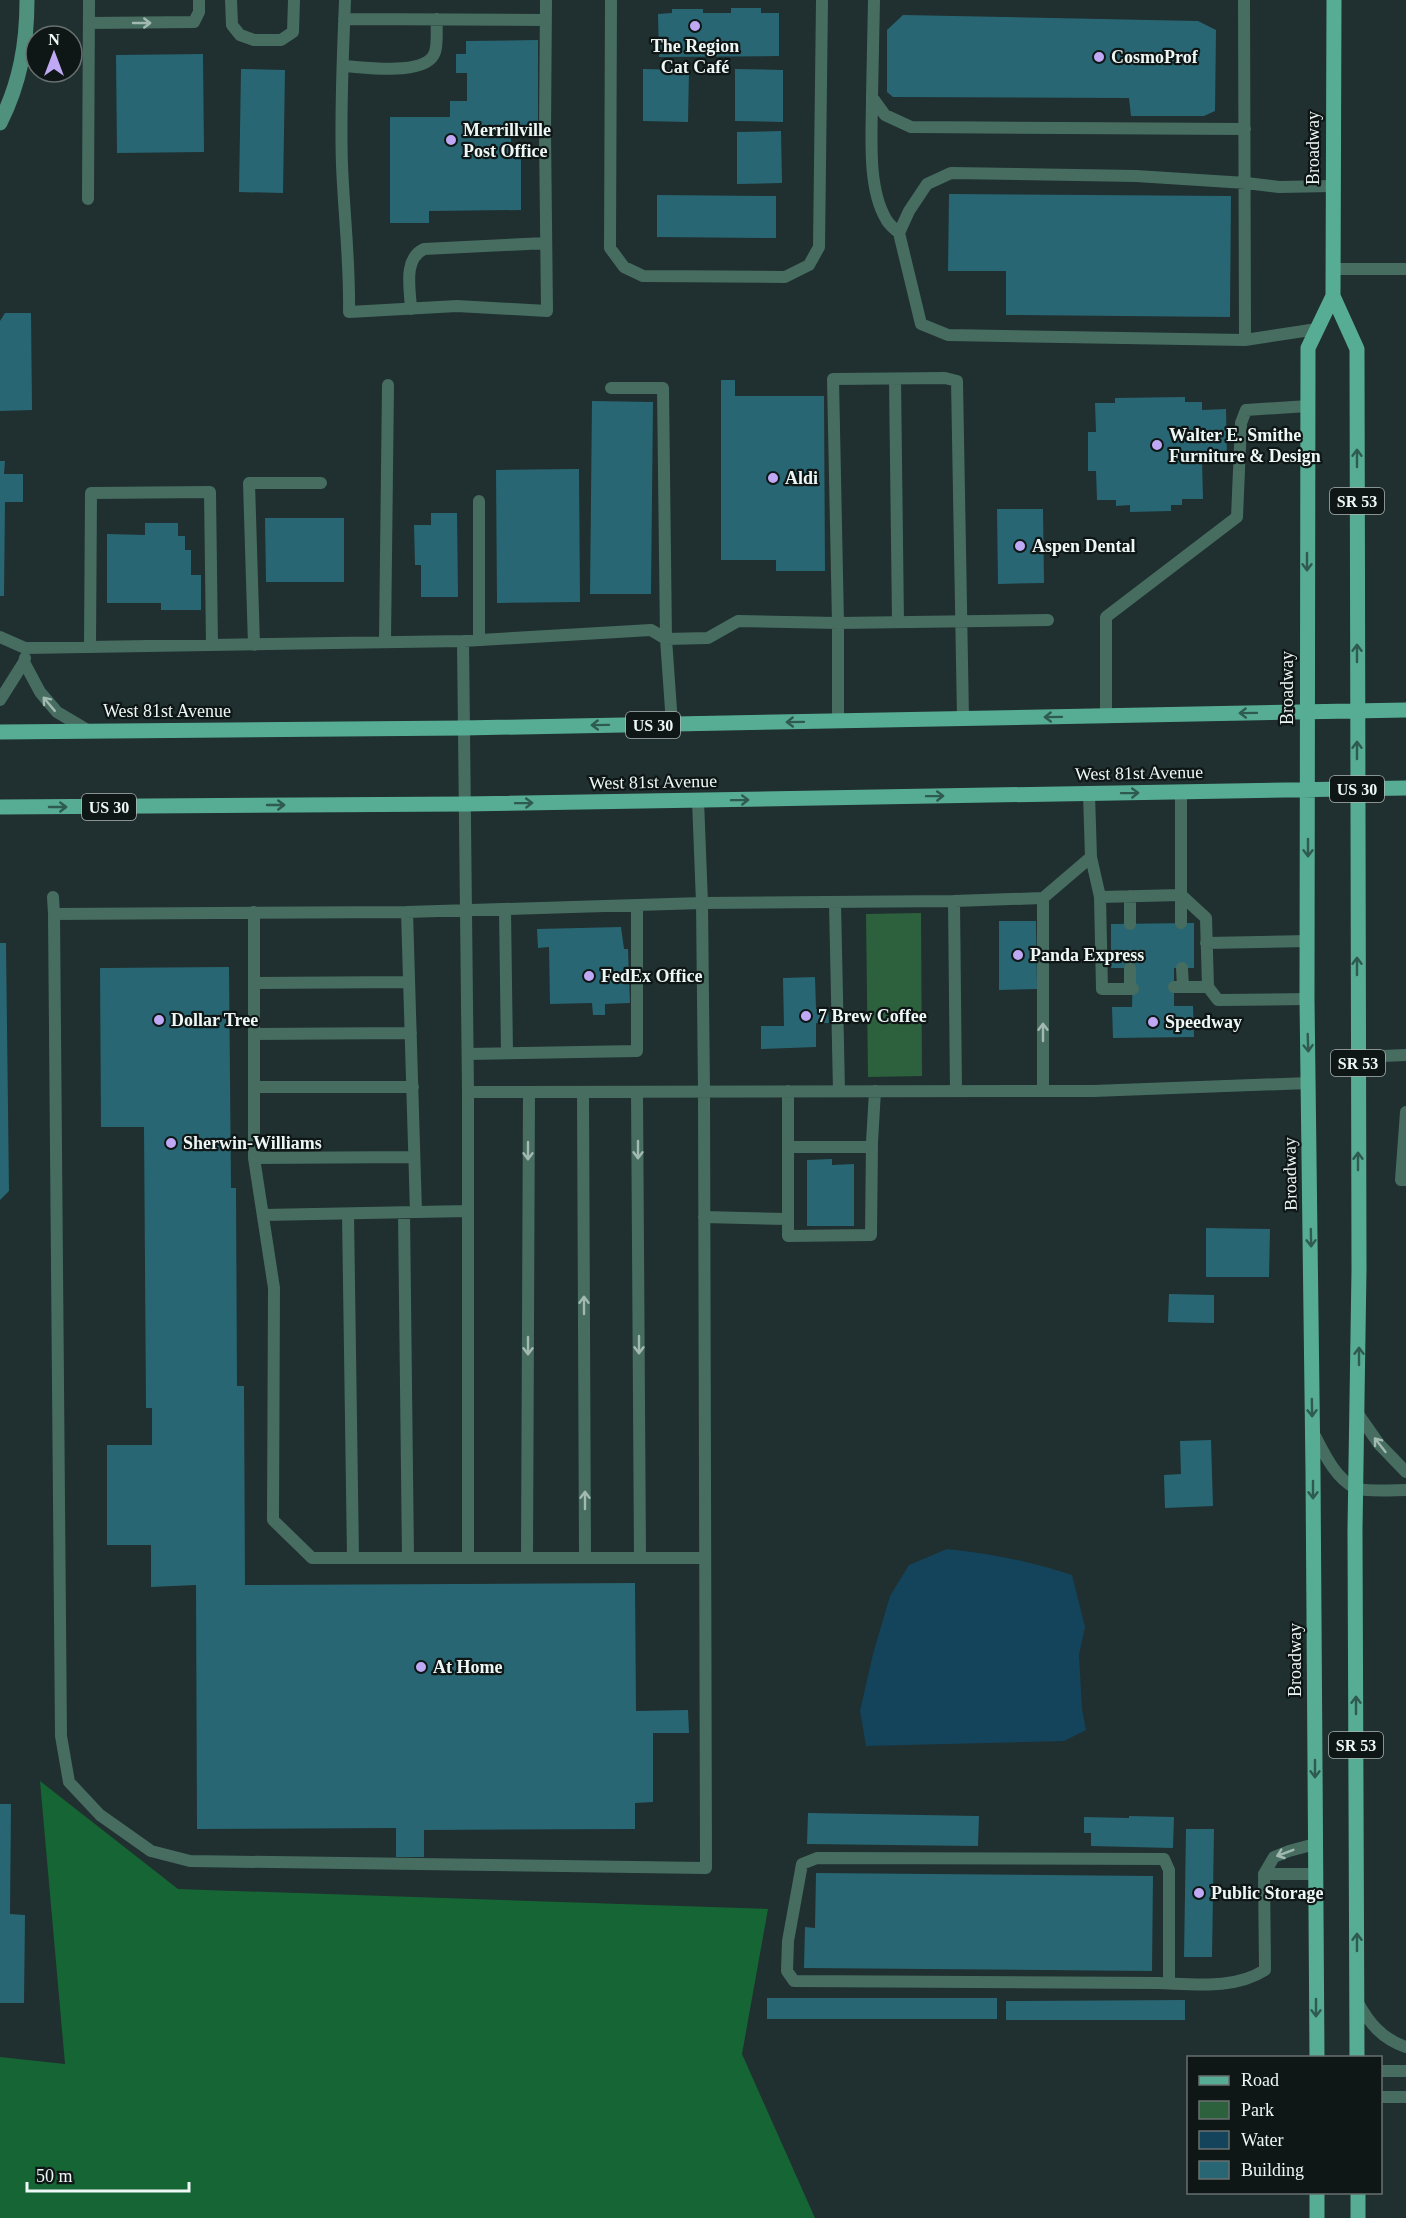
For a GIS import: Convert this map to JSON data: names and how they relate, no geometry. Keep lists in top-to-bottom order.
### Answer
{
  "streets": {
    "main road": [
      "Broadway",
      "SR 53",
      "West 81st Avenue",
      "US 30"
    ]
  },
  "crossings": [
    ["Broadway", "West 81st Avenue"],
    ["Broadway", "US 30"],
    ["West 81st Avenue", "US 30"]
  ],
  "places": [
    "The Region Cat Café",
    "CosmoProf",
    "Merrillville Post Office",
    "Walter E. Smithe Furniture & Design",
    "Aldi",
    "Aspen Dental",
    "Panda Express",
    "FedEx Office",
    "7 Brew Coffee",
    "Dollar Tree",
    "Speedway",
    "Sherwin-Williams",
    "At Home",
    "Public Storage"
  ],
  "legend": [
    "Road",
    "Park",
    "Water",
    "Building"
  ],
  "scale_bar": "50 m",
  "north": "top"
}
